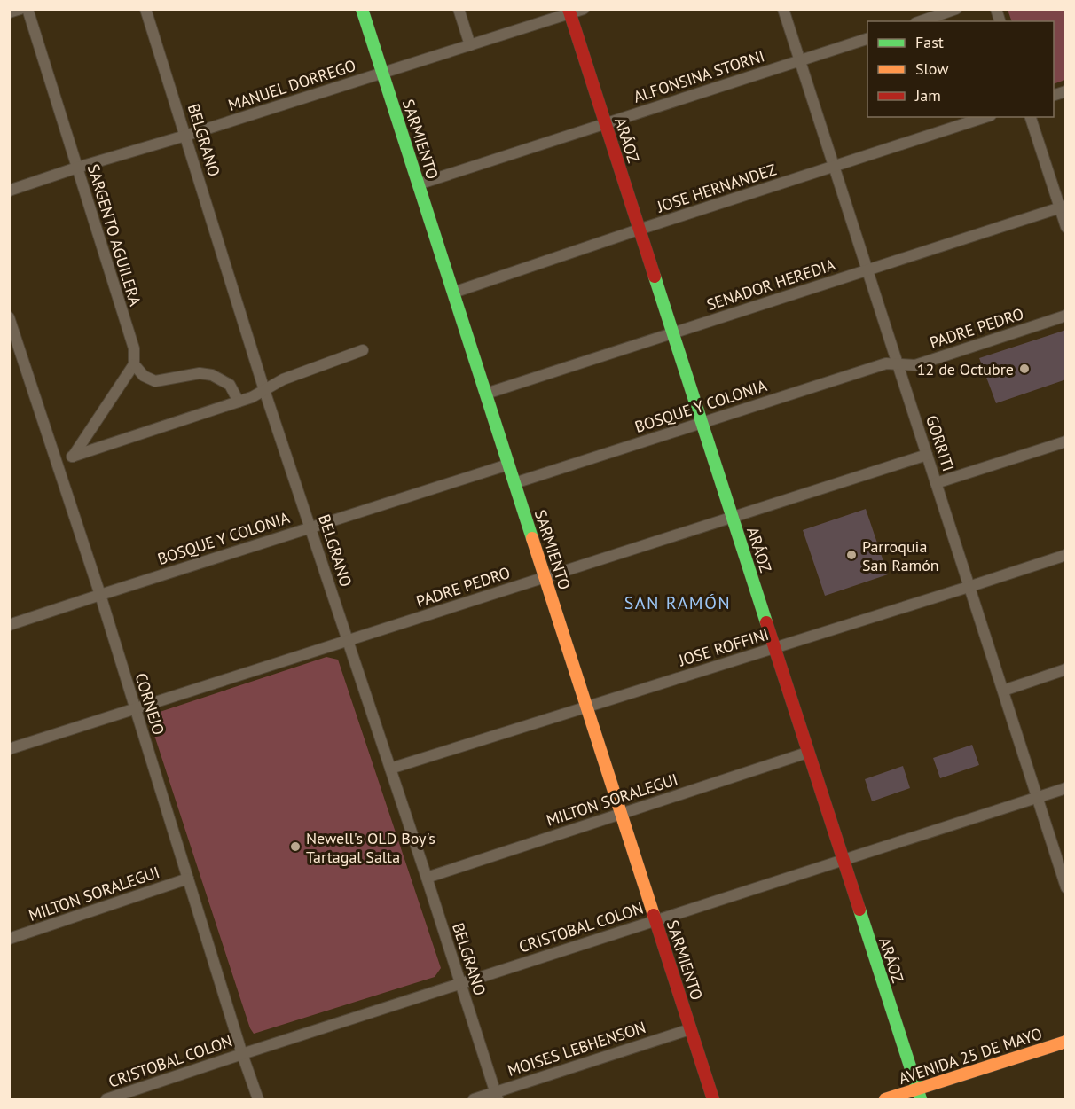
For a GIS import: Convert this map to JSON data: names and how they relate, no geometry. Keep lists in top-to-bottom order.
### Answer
{
  "streets": {
    "street": [
      "ALFONSINA STORNI",
      "MANUEL DORREGO",
      "SARMIENTO",
      "BELGRANO",
      "ARÁOZ",
      "JOSE HERNANDEZ",
      "SARGENTO AGUILERA",
      "SENADOR HEREDIA",
      "PADRE PEDRO",
      "BOSQUE Y COLONIA",
      "GORRITI",
      "JOSE ROFFINI",
      "CORNEJO",
      "MILTON SORALEGUI",
      "CRISTOBAL COLON",
      "MOISES LEBHENSON",
      "AVENIDA 25 DE MAYO"
    ]
  },
  "crossings": [
    ["ALFONSINA STORNI", "SARMIENTO"],
    ["ALFONSINA STORNI", "ARÁOZ"],
    ["ALFONSINA STORNI", "GORRITI"],
    ["MANUEL DORREGO", "SARMIENTO"],
    ["MANUEL DORREGO", "BELGRANO"],
    ["MANUEL DORREGO", "ARÁOZ"],
    ["MANUEL DORREGO", "SARGENTO AGUILERA"],
    ["SARMIENTO", "JOSE HERNANDEZ"],
    ["SARMIENTO", "SENADOR HEREDIA"],
    ["SARMIENTO", "PADRE PEDRO"],
    ["SARMIENTO", "BOSQUE Y COLONIA"],
    ["SARMIENTO", "JOSE ROFFINI"],
    ["SARMIENTO", "MILTON SORALEGUI"],
    ["SARMIENTO", "CRISTOBAL COLON"],
    ["SARMIENTO", "MOISES LEBHENSON"],
    ["BELGRANO", "PADRE PEDRO"],
    ["BELGRANO", "BOSQUE Y COLONIA"],
    ["BELGRANO", "JOSE ROFFINI"],
    ["BELGRANO", "MILTON SORALEGUI"],
    ["BELGRANO", "CRISTOBAL COLON"],
    ["BELGRANO", "MOISES LEBHENSON"],
    ["ARÁOZ", "JOSE HERNANDEZ"],
    ["ARÁOZ", "SENADOR HEREDIA"],
    ["ARÁOZ", "PADRE PEDRO"],
    ["ARÁOZ", "BOSQUE Y COLONIA"],
    ["ARÁOZ", "JOSE ROFFINI"],
    ["ARÁOZ", "MILTON SORALEGUI"],
    ["ARÁOZ", "CRISTOBAL COLON"],
    ["ARÁOZ", "AVENIDA 25 DE MAYO"],
    ["JOSE HERNANDEZ", "GORRITI"],
    ["SENADOR HEREDIA", "GORRITI"],
    ["PADRE PEDRO", "BOSQUE Y COLONIA"],
    ["PADRE PEDRO", "GORRITI"],
    ["PADRE PEDRO", "CORNEJO"],
    ["BOSQUE Y COLONIA", "GORRITI"],
    ["BOSQUE Y COLONIA", "CORNEJO"],
    ["GORRITI", "JOSE ROFFINI"],
    ["GORRITI", "CRISTOBAL COLON"],
    ["CORNEJO", "MILTON SORALEGUI"],
    ["CORNEJO", "CRISTOBAL COLON"]
  ],
  "districts": ["SAN RAMÓN"],
  "places": ["12 de Octubre", "Parroquia San Ramón", "Newell's OLD Boy's Tartagal Salta"],
  "legend": ["Fast", "Slow", "Jam"]
}
